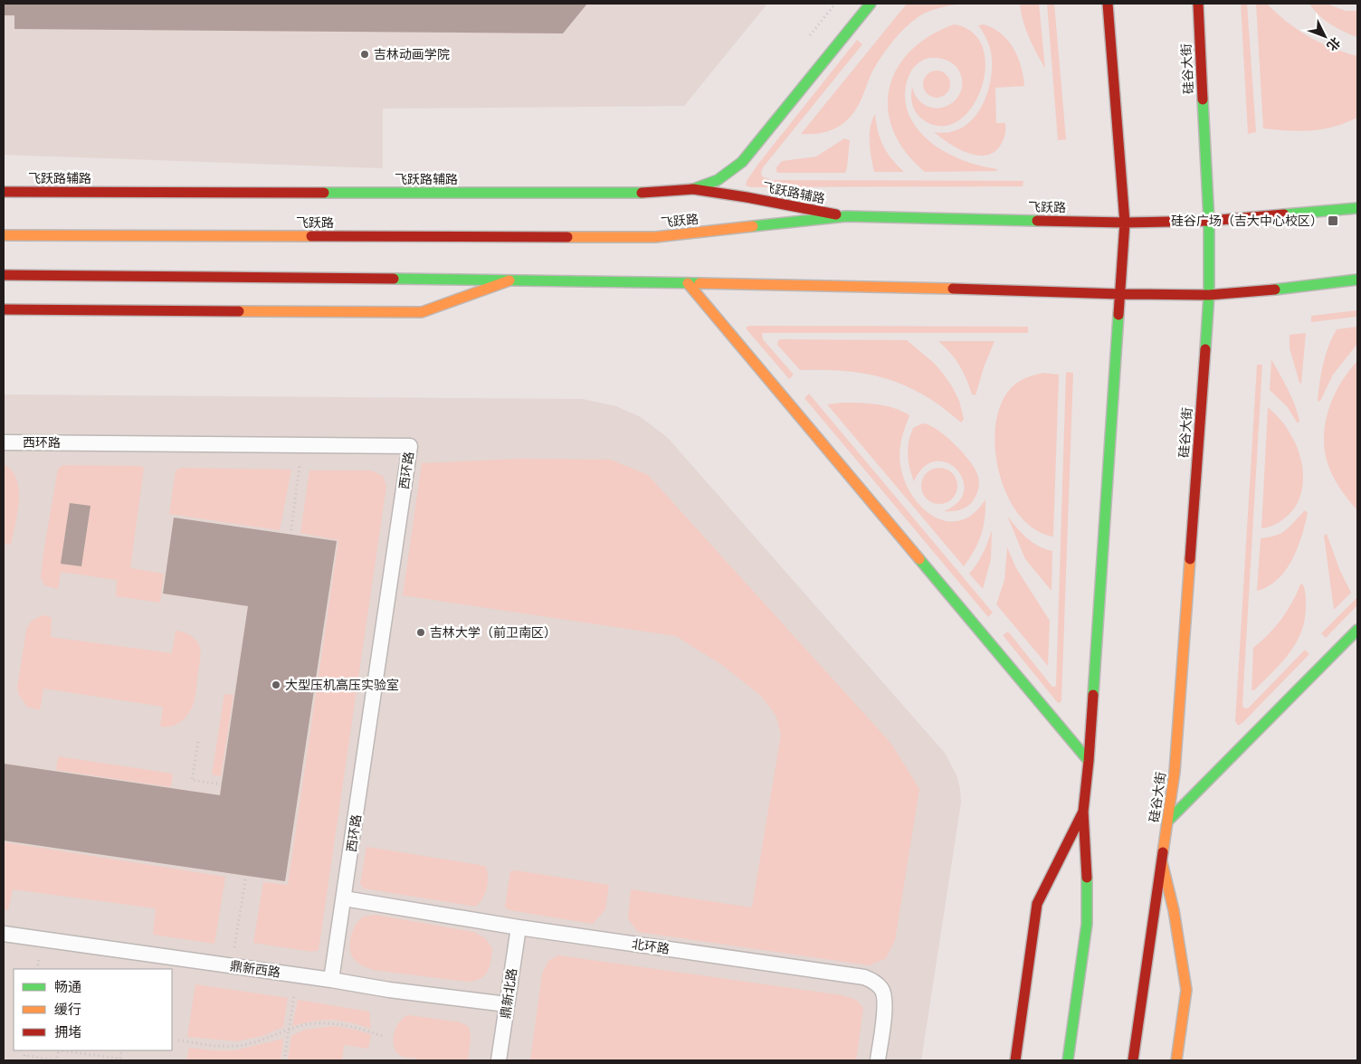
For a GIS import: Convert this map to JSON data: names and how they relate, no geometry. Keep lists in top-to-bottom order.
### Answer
{
  "streets": {
    "main road": ["硅谷大街", "飞跃路辅路", "飞跃路"],
    "lane": [
      "西环路",
      "北环路",
      "鼎新西路",
      "鼎新北路"
    ]
  },
  "crossings": [
    ["硅谷大街", "飞跃路"],
    ["飞跃路辅路", "飞跃路"],
    ["西环路", "北环路"],
    ["北环路", "鼎新北路"],
    ["鼎新西路", "鼎新北路"]
  ],
  "places": {
    "other": ["吉林动画学院", "吉林大学（前卫南区）", "大型压机高压实验室"],
    "transit": ["硅谷广场（吉大中心校区）"]
  },
  "legend": ["畅通", "缓行", "拥堵"],
  "north": "bottom right"
}
